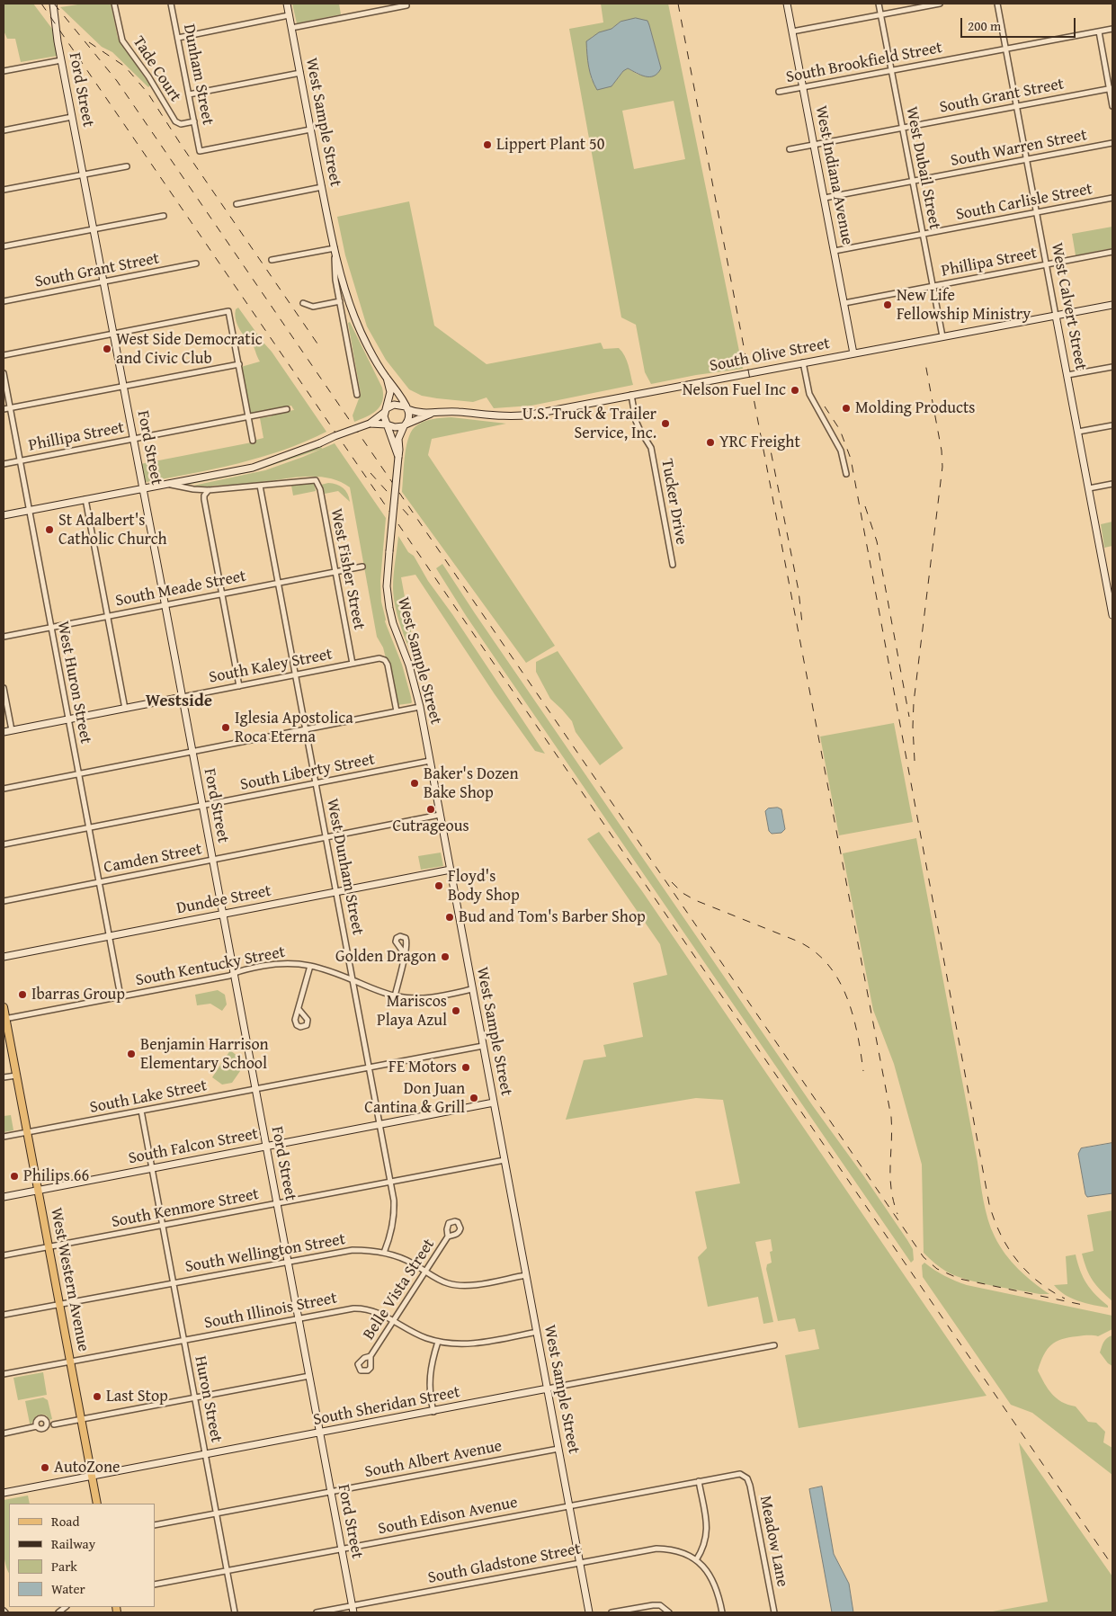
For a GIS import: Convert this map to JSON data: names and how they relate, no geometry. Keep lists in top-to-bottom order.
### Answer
{
  "streets": {
    "main road": ["West Western Avenue"],
    "street": [
      "South Brookfield Street",
      "Tade Court",
      "Dunham Street",
      "Ford Street",
      "South Grant Street",
      "West Sample Street",
      "South Warren Street",
      "West Dubail Street",
      "West Indiana Avenue",
      "South Carlisle Street",
      "Phillipa Street",
      "West Calvert Street",
      "South Olive Street",
      "Tucker Drive",
      "West Fisher Street",
      "South Meade Street",
      "South Kaley Street",
      "West Huron Street",
      "South Liberty Street",
      "Camden Street",
      "West Dunham Street",
      "Dundee Street",
      "South Kentucky Street",
      "South Lake Street",
      "South Falcon Street",
      "South Kenmore Street",
      "South Wellington Street",
      "Belle Vista Street",
      "South Illinois Street",
      "Huron Street",
      "South Sheridan Street",
      "South Albert Avenue",
      "South Edison Avenue",
      "Meadow Lane",
      "South Gladstone Street"
    ]
  },
  "crossings": [
    ["South Brookfield Street", "West Dubail Street"],
    ["South Brookfield Street", "West Indiana Avenue"],
    ["South Brookfield Street", "West Calvert Street"],
    ["Tade Court", "Dunham Street"],
    ["Dunham Street", "West Sample Street"],
    ["Ford Street", "South Grant Street"],
    ["Ford Street", "Phillipa Street"],
    ["Ford Street", "South Meade Street"],
    ["Ford Street", "South Kaley Street"],
    ["Ford Street", "South Liberty Street"],
    ["Ford Street", "Camden Street"],
    ["Ford Street", "Dundee Street"],
    ["Ford Street", "South Kentucky Street"],
    ["Ford Street", "South Lake Street"],
    ["Ford Street", "South Falcon Street"],
    ["Ford Street", "South Kenmore Street"],
    ["Ford Street", "South Wellington Street"],
    ["Ford Street", "South Illinois Street"],
    ["Ford Street", "South Sheridan Street"],
    ["Ford Street", "South Albert Avenue"],
    ["Ford Street", "South Edison Avenue"],
    ["Ford Street", "South Gladstone Street"],
    ["South Grant Street", "West Dubail Street"],
    ["South Grant Street", "West Indiana Avenue"],
    ["South Grant Street", "West Calvert Street"],
    ["West Sample Street", "South Olive Street"],
    ["West Sample Street", "South Liberty Street"],
    ["West Sample Street", "Camden Street"],
    ["West Sample Street", "Dundee Street"],
    ["West Sample Street", "South Kentucky Street"],
    ["West Sample Street", "South Lake Street"],
    ["West Sample Street", "South Falcon Street"],
    ["West Sample Street", "South Kenmore Street"],
    ["West Sample Street", "South Wellington Street"],
    ["West Sample Street", "South Illinois Street"],
    ["West Sample Street", "South Sheridan Street"],
    ["West Sample Street", "South Albert Avenue"],
    ["West Sample Street", "South Edison Avenue"],
    ["West Sample Street", "South Gladstone Street"],
    ["South Warren Street", "West Dubail Street"],
    ["South Warren Street", "West Indiana Avenue"],
    ["South Warren Street", "West Calvert Street"],
    ["West Dubail Street", "South Carlisle Street"],
    ["West Dubail Street", "Phillipa Street"],
    ["West Dubail Street", "South Olive Street"],
    ["West Indiana Avenue", "South Carlisle Street"],
    ["West Indiana Avenue", "Phillipa Street"],
    ["West Indiana Avenue", "South Olive Street"],
    ["South Carlisle Street", "West Calvert Street"],
    ["Phillipa Street", "West Calvert Street"],
    ["Phillipa Street", "West Huron Street"],
    ["West Calvert Street", "South Olive Street"],
    ["South Olive Street", "Tucker Drive"],
    ["West Fisher Street", "South Meade Street"],
    ["West Fisher Street", "South Kaley Street"],
    ["West Fisher Street", "West Dunham Street"],
    ["South Meade Street", "West Huron Street"],
    ["South Meade Street", "West Dunham Street"],
    ["South Kaley Street", "West Huron Street"],
    ["South Kaley Street", "West Dunham Street"],
    ["West Huron Street", "South Liberty Street"],
    ["West Huron Street", "Camden Street"],
    ["West Huron Street", "Dundee Street"],
    ["West Huron Street", "South Kentucky Street"],
    ["South Liberty Street", "West Dunham Street"],
    ["Camden Street", "West Dunham Street"],
    ["West Dunham Street", "Dundee Street"],
    ["West Dunham Street", "South Kentucky Street"],
    ["West Dunham Street", "South Lake Street"],
    ["West Dunham Street", "South Falcon Street"],
    ["West Dunham Street", "South Kenmore Street"],
    ["West Dunham Street", "South Wellington Street"],
    ["South Kentucky Street", "West Western Avenue"],
    ["South Lake Street", "West Western Avenue"],
    ["South Lake Street", "Huron Street"],
    ["South Falcon Street", "West Western Avenue"],
    ["South Falcon Street", "Huron Street"],
    ["South Kenmore Street", "West Western Avenue"],
    ["South Kenmore Street", "Huron Street"],
    ["South Wellington Street", "West Western Avenue"],
    ["South Wellington Street", "Belle Vista Street"],
    ["South Wellington Street", "Huron Street"],
    ["West Western Avenue", "South Illinois Street"],
    ["West Western Avenue", "South Sheridan Street"],
    ["Belle Vista Street", "South Illinois Street"],
    ["South Illinois Street", "Huron Street"],
    ["Huron Street", "South Sheridan Street"],
    ["Huron Street", "South Albert Avenue"],
    ["Huron Street", "South Edison Avenue"],
    ["South Edison Avenue", "Meadow Lane"]
  ],
  "districts": ["Westside"],
  "places": [
    "Lippert Plant 50",
    "New Life Fellowship Ministry",
    "West Side Democratic and Civic Club",
    "Nelson Fuel Inc",
    "Molding Products",
    "U.S. Truck & Trailer Service, Inc.",
    "YRC Freight",
    "St Adalbert's Catholic Church",
    "Iglesia Apostolica Roca Eterna",
    "Baker's Dozen Bake Shop",
    "Cutrageous",
    "Floyd's Body Shop",
    "Bud and Tom's Barber Shop",
    "Golden Dragon",
    "Ibarras Group",
    "Mariscos Playa Azul",
    "Benjamin Harrison Elementary School",
    "FE Motors",
    "Don Juan Cantina & Grill",
    "Philips 66",
    "Last Stop",
    "AutoZone"
  ],
  "legend": [
    "Road",
    "Railway",
    "Park",
    "Water"
  ],
  "scale_bar": "200 m"
}
